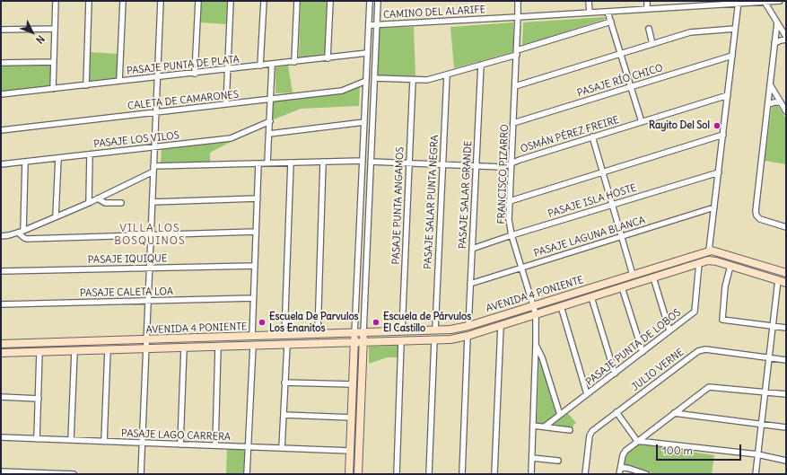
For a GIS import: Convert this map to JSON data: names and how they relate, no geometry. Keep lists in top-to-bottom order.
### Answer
{
  "streets": {
    "street": [
      "CAMINO DEL ALARIFE",
      "PASAJE PUNTA DE PLATA",
      "PASAJE RÍO CHICO",
      "CALETA DE CAMARONES",
      "OSMÁN PÉREZ FREIRE",
      "PASAJE LOS VILOS",
      "FRANCISCO PIZARRO",
      "PASAJE SALAR GRANDE",
      "PASAJE ISLA HOSTE",
      "PASAJE SALAR PUNTA NEGRA",
      "PASAJE PUNTA ANGAMOS",
      "PASAJE LAGUNA BLANCA",
      "PASAJE IQUIQUE",
      "PASAJE CALETA LOA",
      "AVENIDA 4 PONIENTE",
      "PASAJE PUNTA DE LOBOS",
      "JULIO VERNE",
      "PASAJE LAGO CARRERA"
    ]
  },
  "crossings": [
    ["CAMINO DEL ALARIFE", "FRANCISCO PIZARRO"],
    ["PASAJE RÍO CHICO", "FRANCISCO PIZARRO"],
    ["OSMÁN PÉREZ FREIRE", "FRANCISCO PIZARRO"],
    ["OSMÁN PÉREZ FREIRE", "PASAJE SALAR GRANDE"],
    ["OSMÁN PÉREZ FREIRE", "PASAJE SALAR PUNTA NEGRA"],
    ["OSMÁN PÉREZ FREIRE", "PASAJE PUNTA ANGAMOS"],
    ["FRANCISCO PIZARRO", "PASAJE ISLA HOSTE"],
    ["FRANCISCO PIZARRO", "PASAJE LAGUNA BLANCA"],
    ["FRANCISCO PIZARRO", "AVENIDA 4 PONIENTE"],
    ["PASAJE SALAR GRANDE", "PASAJE ISLA HOSTE"],
    ["PASAJE SALAR GRANDE", "PASAJE LAGUNA BLANCA"],
    ["PASAJE SALAR GRANDE", "AVENIDA 4 PONIENTE"],
    ["PASAJE SALAR PUNTA NEGRA", "AVENIDA 4 PONIENTE"],
    ["PASAJE PUNTA ANGAMOS", "AVENIDA 4 PONIENTE"],
    ["AVENIDA 4 PONIENTE", "PASAJE PUNTA DE LOBOS"]
  ],
  "districts": ["VILLA LOS BOSQUINOS"],
  "places": ["Rayito Del Sol", "Escuela De Parvulos Los Enanitos", "Escuela de Párvulos El Castillo"],
  "scale_bar": "100 m",
  "north": "bottom right"
}
